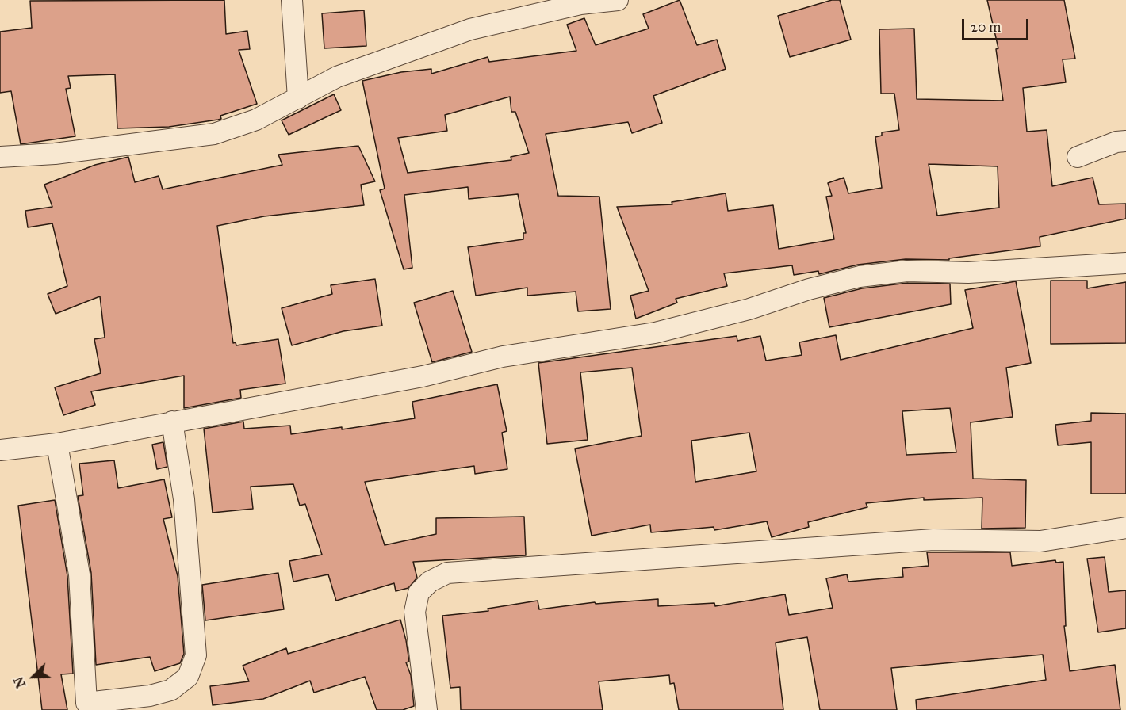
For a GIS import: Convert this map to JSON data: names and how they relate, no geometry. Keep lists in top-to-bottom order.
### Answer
{
  "scale_bar": "20 m",
  "north": "bottom left"
}
